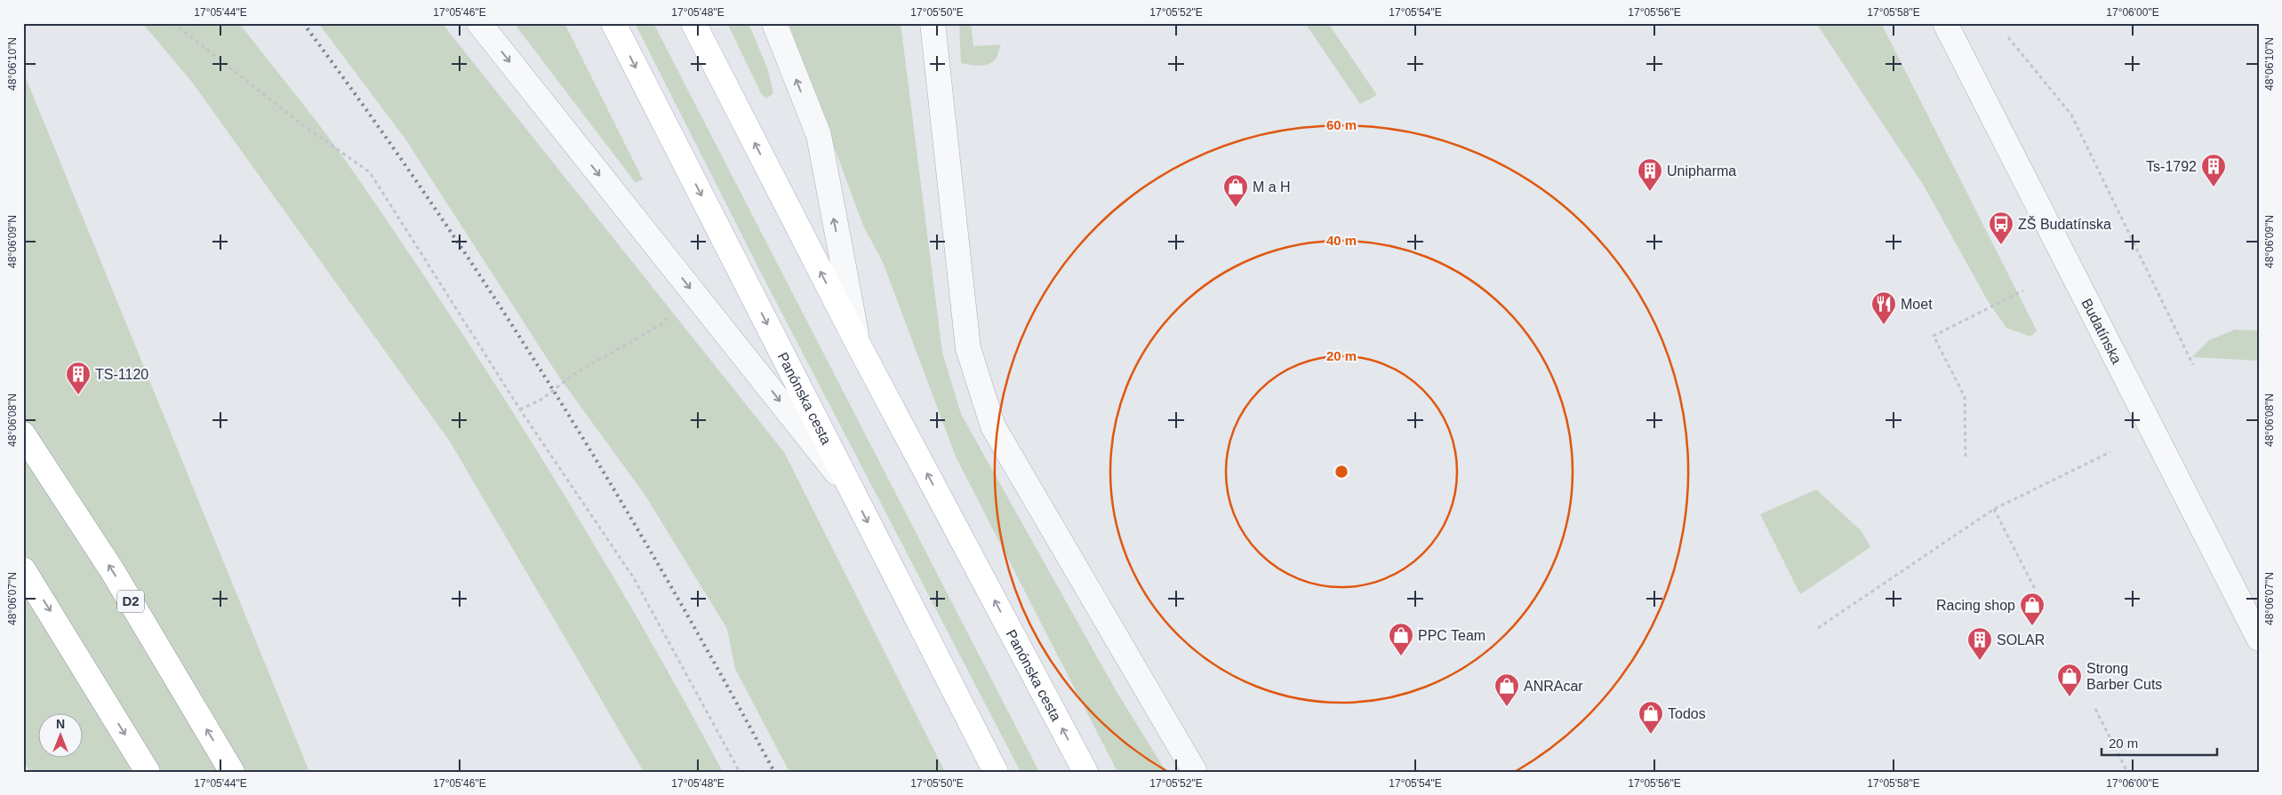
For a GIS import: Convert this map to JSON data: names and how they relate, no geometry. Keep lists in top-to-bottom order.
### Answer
{
  "streets": {
    "main road": ["Panónska cesta", "D2"],
    "street": ["Budatínska"]
  },
  "places": {
    "building": [
      "Ts-1792",
      "Unipharma",
      "TS-1120",
      "SOLAR"
    ],
    "shop": [
      "M a H",
      "Racing shop",
      "PPC Team",
      "Strong Barber Cuts",
      "ANRAcar",
      "Todos"
    ],
    "bus stop": ["ZŠ Budatínska"],
    "restaurant": ["Moet"]
  },
  "scale_bar": "20 m",
  "north": "top",
  "coordinates": [
    "17°05'44\"E",
    "17°05'46\"E",
    "17°05'48\"E",
    "17°05'50\"E",
    "17°05'52\"E",
    "17°05'54\"E",
    "17°05'56\"E",
    "17°05'58\"E",
    "17°06'00\"E",
    "48°06'10\"N",
    "48°06'09\"N",
    "48°06'08\"N",
    "48°06'07\"N"
  ],
  "rings": ["60 m", "40 m", "20 m"]
}
